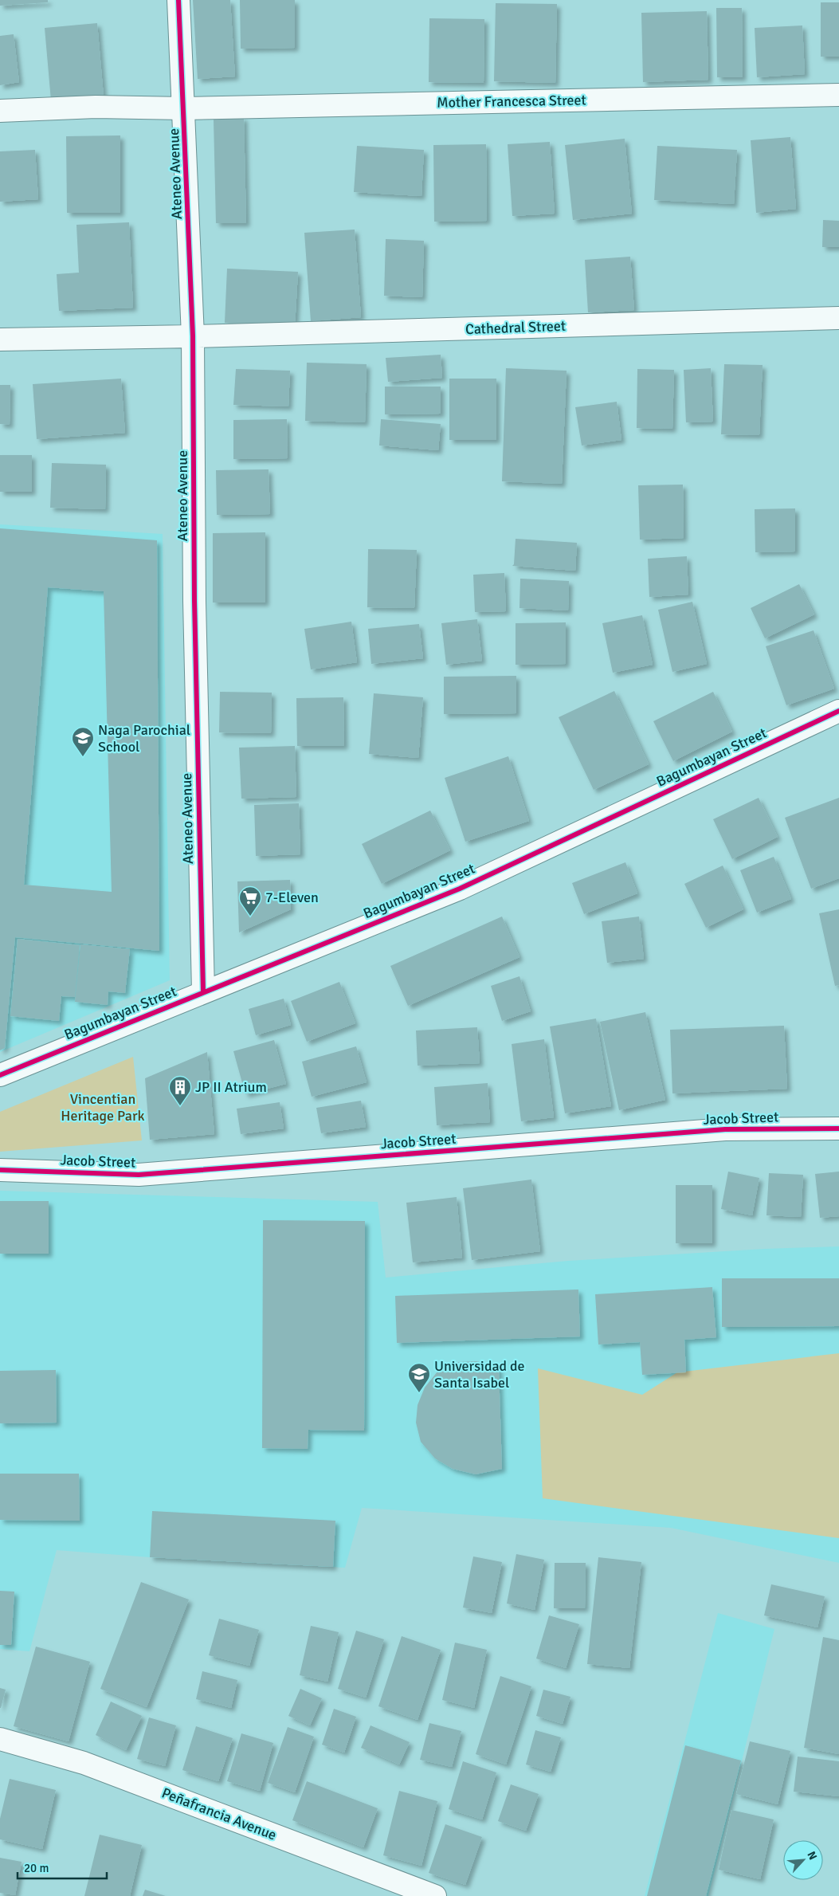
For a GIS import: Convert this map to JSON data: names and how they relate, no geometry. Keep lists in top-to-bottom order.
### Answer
{
  "streets": {
    "street": [
      "Mother Francesca Street",
      "Ateneo Avenue",
      "Cathedral Street",
      "Bagumbayan Street",
      "Jacob Street",
      "Peñafrancia Avenue"
    ]
  },
  "crossings": [
    ["Mother Francesca Street", "Ateneo Avenue"],
    ["Ateneo Avenue", "Cathedral Street"],
    ["Ateneo Avenue", "Bagumbayan Street"]
  ],
  "parks": ["Vincentian Heritage Park"],
  "places": {
    "school or university": ["Naga Parochial School", "Universidad de Santa Isabel"],
    "supermarket": ["7-Eleven"],
    "building": ["JP II Atrium"]
  },
  "scale_bar": "20 m",
  "north": "top right"
}
